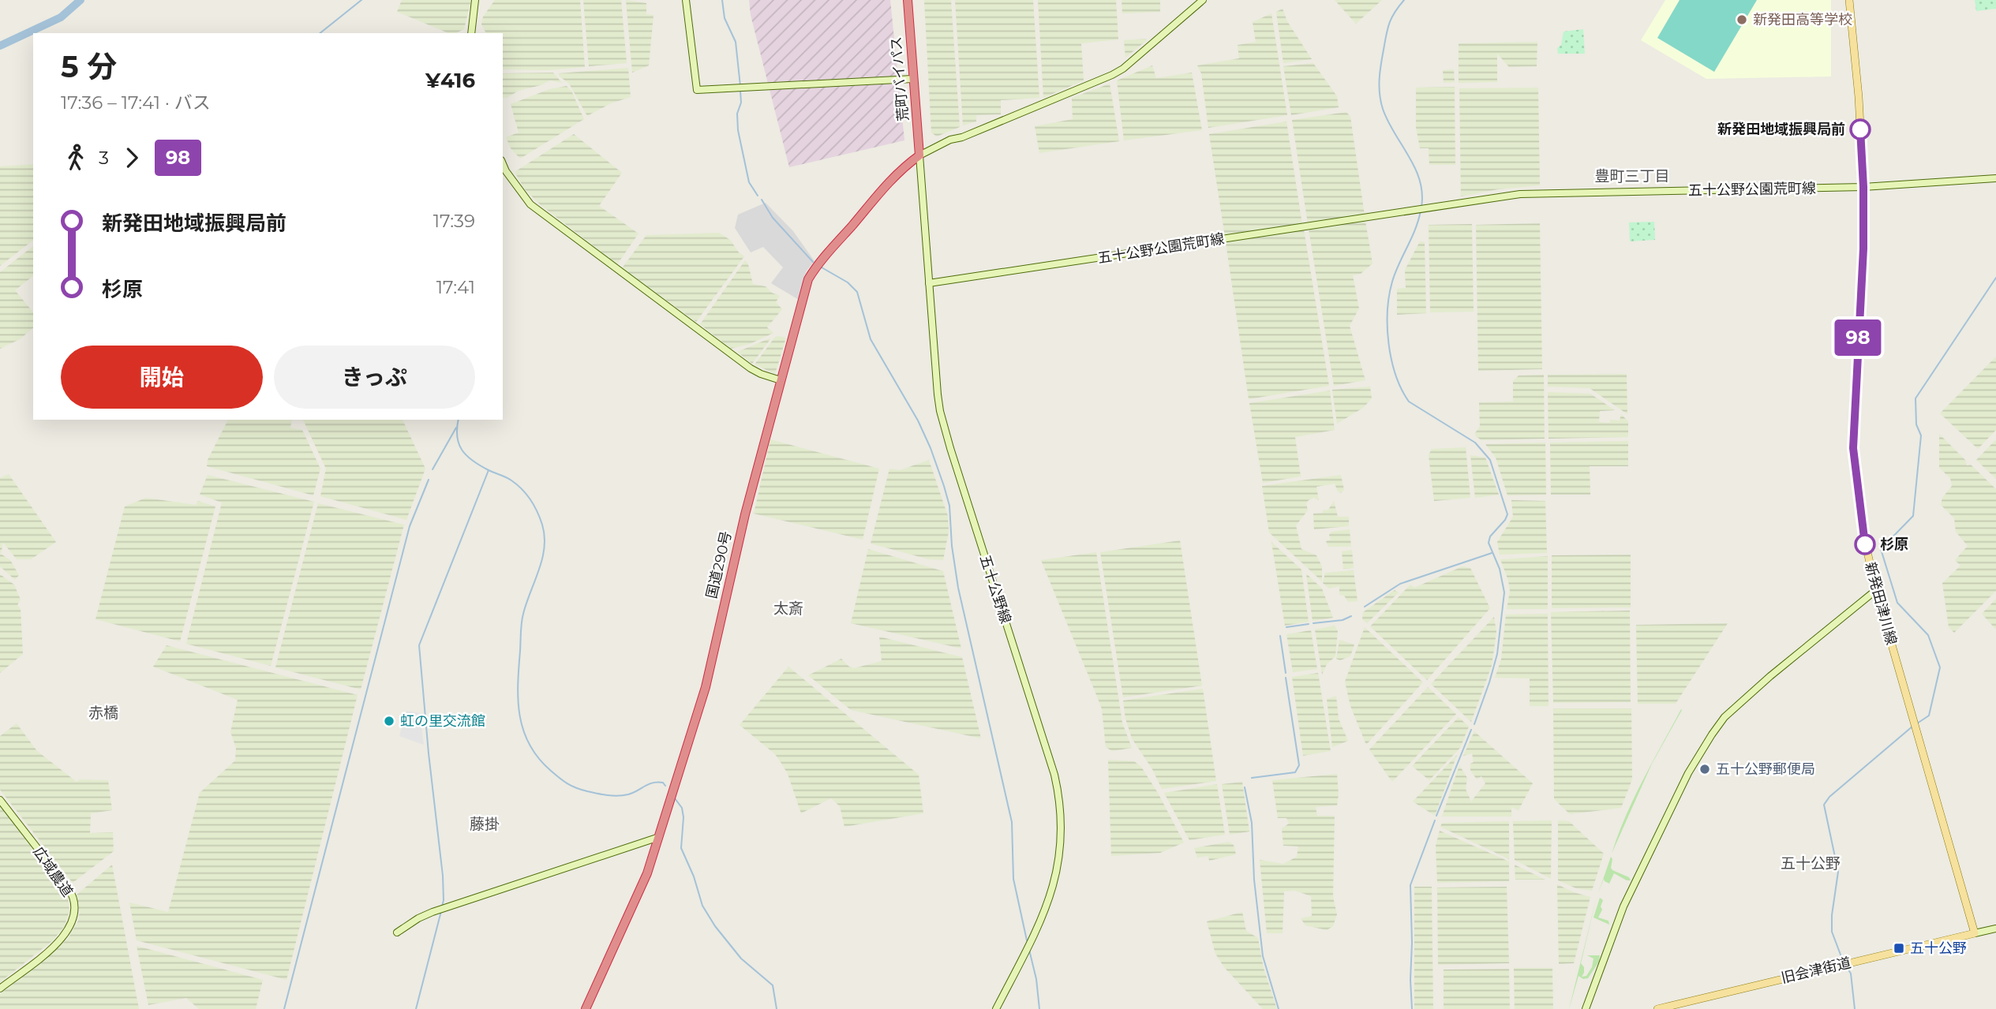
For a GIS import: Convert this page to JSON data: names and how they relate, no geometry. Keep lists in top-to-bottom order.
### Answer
{
  "streets": {
    "highway": ["荒町バイパス", "国道290号"],
    "main road": ["新発田津川線", "旧会津街道"],
    "street": ["五十公野公園荒町線", "五十公野線", "広域農道"]
  },
  "crossings": [
    ["荒町バイパス", "国道290号"],
    ["荒町バイパス", "五十公野線"],
    ["五十公野公園荒町線", "五十公野線"],
    ["五十公野公園荒町線", "新発田津川線"],
    ["国道290号", "五十公野線"],
    ["新発田津川線", "旧会津街道"]
  ],
  "districts": [
    "豊町三丁目",
    "太斎",
    "赤橋",
    "藤掛",
    "五十公野"
  ],
  "places": {
    "other": [
      "新発田高等学校",
      "新発田地域振興局前",
      "杉原",
      "虹の里交流館",
      "五十公野郵便局"
    ],
    "transit": ["五十公野"]
  },
  "lines": ["bus line 98"],
  "page": {
    "on_map": "98",
    "heading": ["5 分", "17:36 – 17:41 · バス", "¥416"],
    "legs": ["3", "98"],
    "list": [
      {
        "name": "新発田地域振興局前",
        "value": "17:39"
      },
      {
        "name": "杉原",
        "value": "17:41"
      }
    ],
    "buttons": ["開始", "きっぷ"]
  }
}
